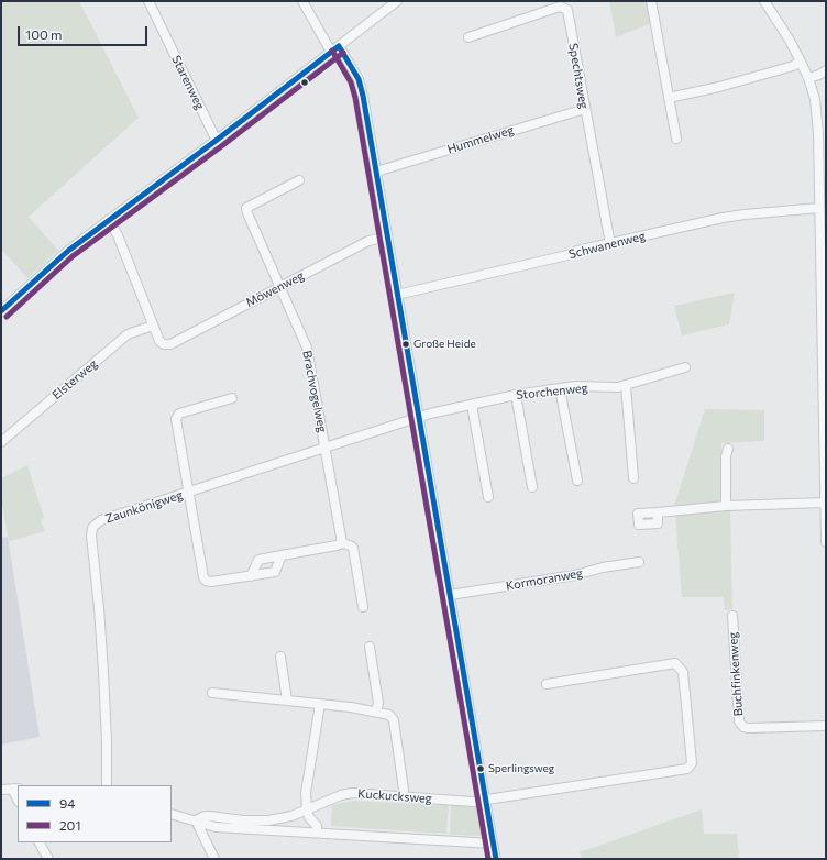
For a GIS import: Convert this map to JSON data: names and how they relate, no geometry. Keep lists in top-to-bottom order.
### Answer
{
  "streets": {
    "street": [
      "Spechtsweg",
      "Starenweg",
      "Hummelweg",
      "Schwanenweg",
      "Möwenweg",
      "Elsterweg",
      "Brachvogelweg",
      "Storchenweg",
      "Zaunkönigweg",
      "Kormoranweg",
      "Buchfinkenweg",
      "Kuckucksweg"
    ]
  },
  "crossings": [
    ["Spechtsweg", "Hummelweg"],
    ["Spechtsweg", "Schwanenweg"],
    ["Möwenweg", "Elsterweg"],
    ["Möwenweg", "Brachvogelweg"],
    ["Brachvogelweg", "Zaunkönigweg"],
    ["Storchenweg", "Zaunkönigweg"]
  ],
  "places": ["Große Heide", "Sperlingsweg"],
  "lines": ["transit line 94", "transit line 201"],
  "legend": ["94", "201"],
  "scale_bar": "100 m"
}
